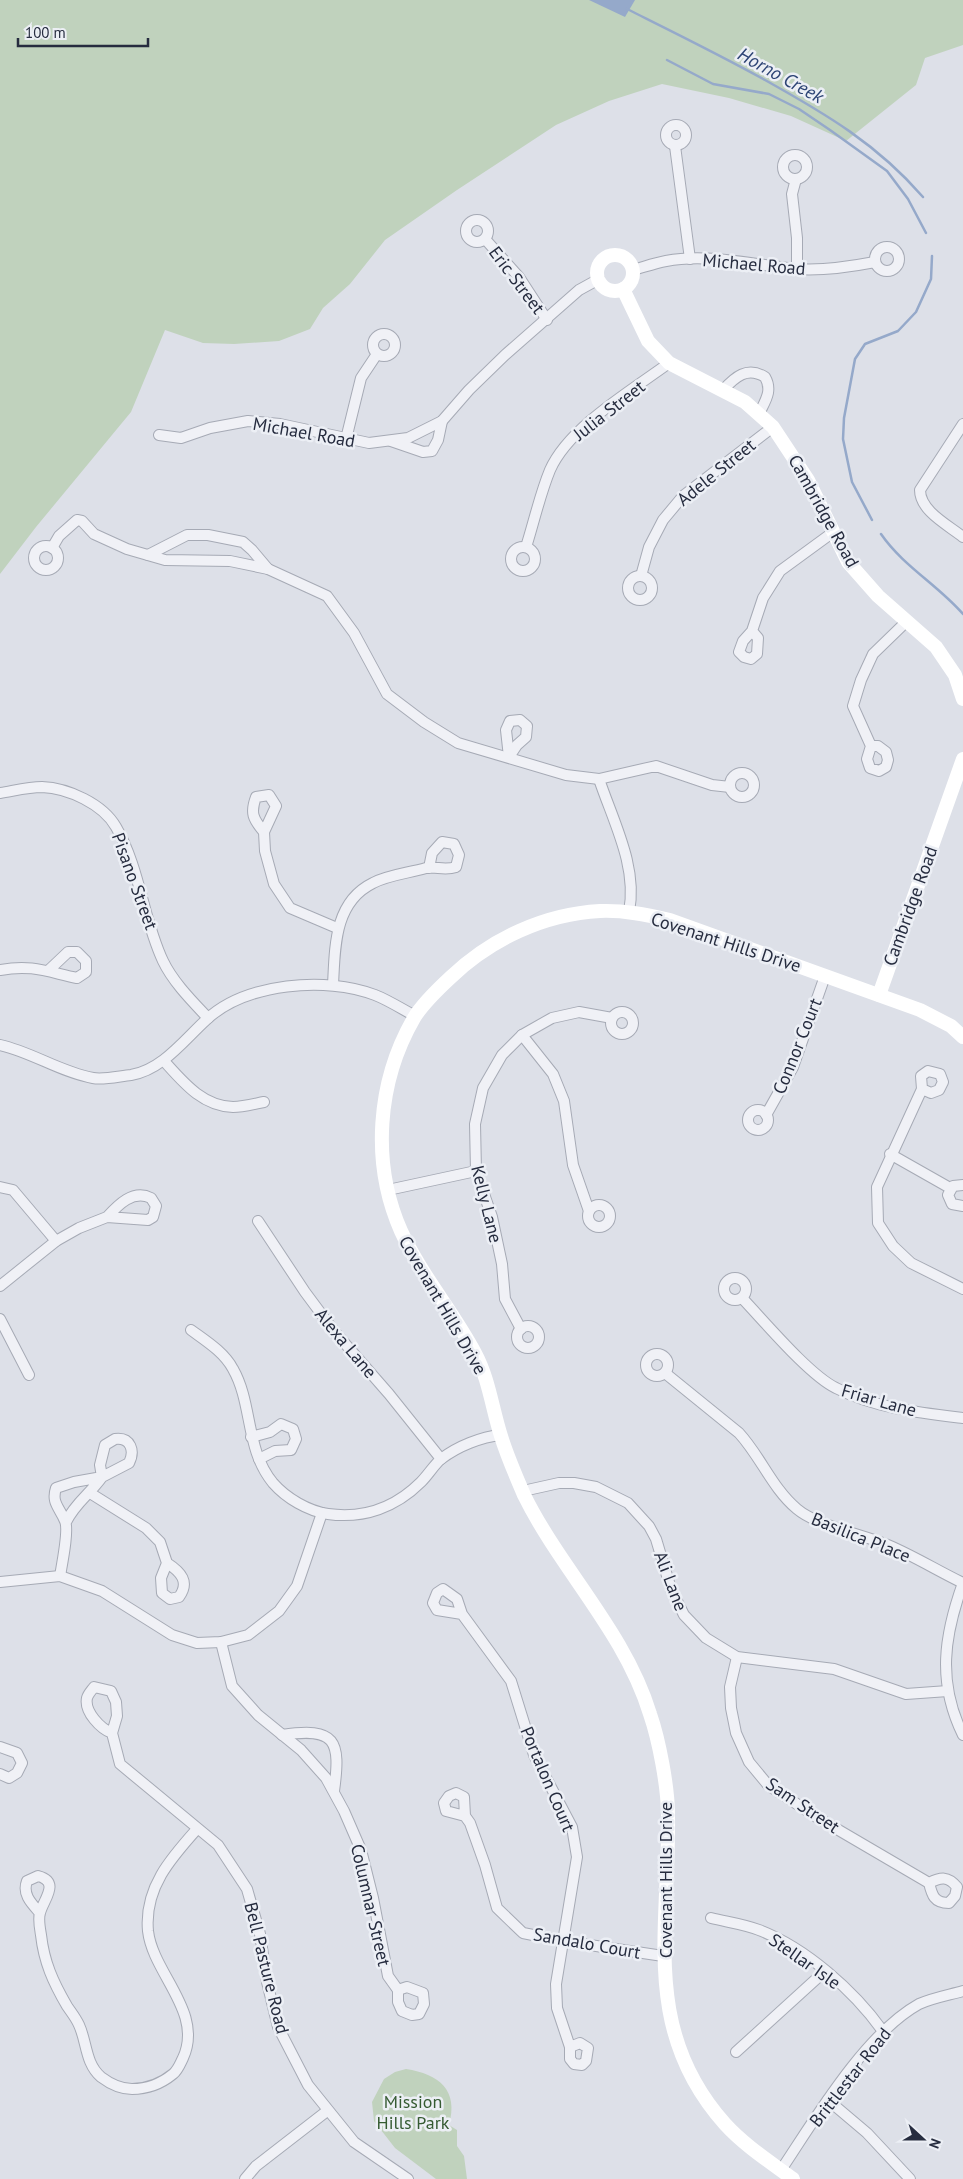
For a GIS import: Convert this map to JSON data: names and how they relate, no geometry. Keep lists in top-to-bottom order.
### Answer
{
  "streets": {
    "street": [
      "Michael Road",
      "Eric Street",
      "Julia Street",
      "Adele Street",
      "Cambridge Road",
      "Pisano Street",
      "Covenant Hills Drive",
      "Connor Court",
      "Kelly Lane",
      "Alexa Lane",
      "Friar Lane",
      "Basilica Place",
      "Ali Lane",
      "Portalon Court",
      "Sam Street",
      "Columnar Street",
      "Sandalo Court",
      "Stellar Isle",
      "Bell Pasture Road",
      "Brittlestar Road"
    ]
  },
  "crossings": [
    ["Michael Road", "Eric Street"],
    ["Michael Road", "Cambridge Road"],
    ["Julia Street", "Cambridge Road"],
    ["Adele Street", "Cambridge Road"],
    ["Cambridge Road", "Covenant Hills Drive"],
    ["Covenant Hills Drive", "Connor Court"],
    ["Covenant Hills Drive", "Ali Lane"],
    ["Covenant Hills Drive", "Sandalo Court"],
    ["Covenant Hills Drive", "Brittlestar Road"],
    ["Ali Lane", "Sam Street"],
    ["Portalon Court", "Sandalo Court"],
    ["Stellar Isle", "Brittlestar Road"]
  ],
  "water": ["Horno Creek"],
  "parks": ["Mission Hills Park"],
  "scale_bar": "100 m",
  "north": "right"
}
